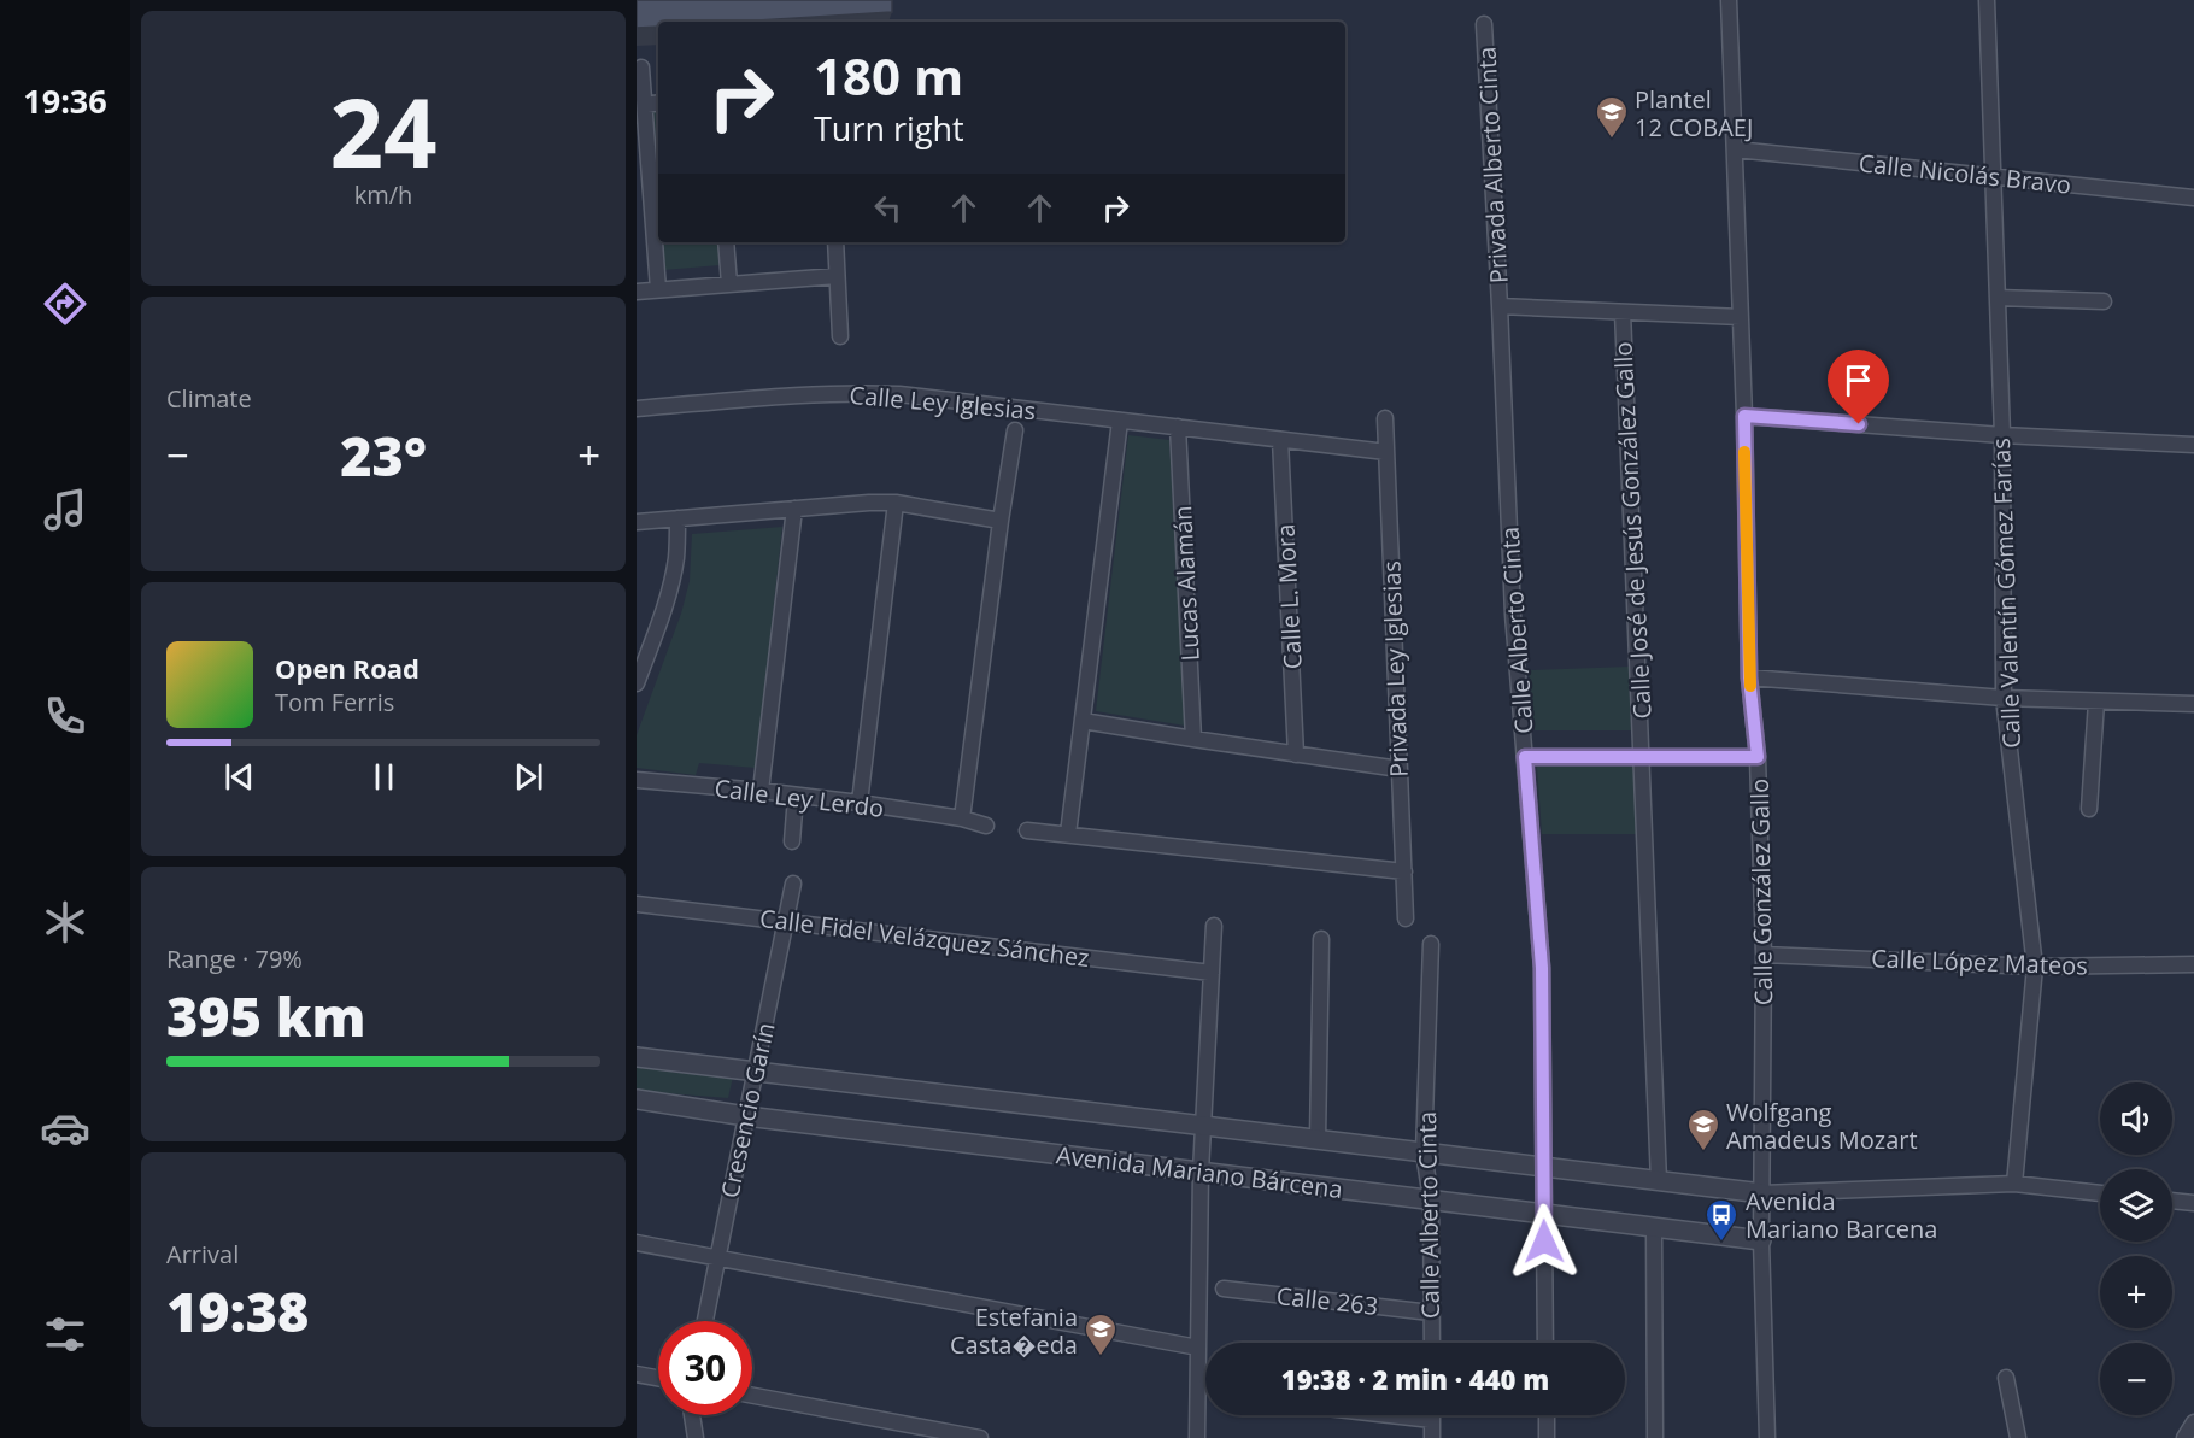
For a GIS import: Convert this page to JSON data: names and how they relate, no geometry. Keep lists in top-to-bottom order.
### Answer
{
  "streets": {
    "street": [
      "Privada Alberto Cinta",
      "Calle Nicolás Bravo",
      "Calle Ley Iglesias",
      "Calle José de Jesús González Gallo",
      "Lucas Alamán",
      "Calle Valentín Gómez Farías",
      "Calle L. Mora",
      "Calle Alberto Cinta",
      "Privada Ley Iglesias",
      "Calle Ley Lerdo",
      "Calle González Gallo",
      "Calle Fidel Velázquez Sánchez",
      "Calle López Mateos",
      "Cresencio Garín",
      "Avenida Mariano Bárcena",
      "Calle 263"
    ]
  },
  "crossings": [
    ["Privada Alberto Cinta", "Calle Alberto Cinta"],
    ["Calle Nicolás Bravo", "Calle Valentín Gómez Farías"],
    ["Calle Nicolás Bravo", "Calle González Gallo"],
    ["Calle Ley Iglesias", "Lucas Alamán"],
    ["Calle Ley Iglesias", "Calle L. Mora"],
    ["Calle Ley Iglesias", "Privada Ley Iglesias"],
    ["Calle José de Jesús González Gallo", "Avenida Mariano Bárcena"],
    ["Calle Valentín Gómez Farías", "Calle López Mateos"],
    ["Calle Alberto Cinta", "Avenida Mariano Bárcena"],
    ["Calle Alberto Cinta", "Calle 263"],
    ["Calle González Gallo", "Calle López Mateos"],
    ["Calle González Gallo", "Avenida Mariano Bárcena"],
    ["Calle Fidel Velázquez Sánchez", "Cresencio Garín"],
    ["Cresencio Garín", "Avenida Mariano Bárcena"]
  ],
  "places": {
    "school or university": ["Plantel 12 COBAEJ", "Wolfgang Amadeus Mozart", "Estefania Casta�eda"],
    "bus stop": ["Avenida Mariano Barcena"]
  },
  "page": {
    "tabs": "19:36",
    "tile": [
      ["24", "km/h"],
      "Climate",
      ["Range · 79%", "395 km"],
      ["Arrival", "19:38"]
    ],
    "turn": ["180 m", "Turn right"],
    "heat": ["−", "23°", "+"],
    "song": ["Open Road", "Tom Ferris"],
    "map_buttons": ["+", "−"],
    "limit": "30",
    "trip": "19:38 · 2 min · 440 m"
  }
}
